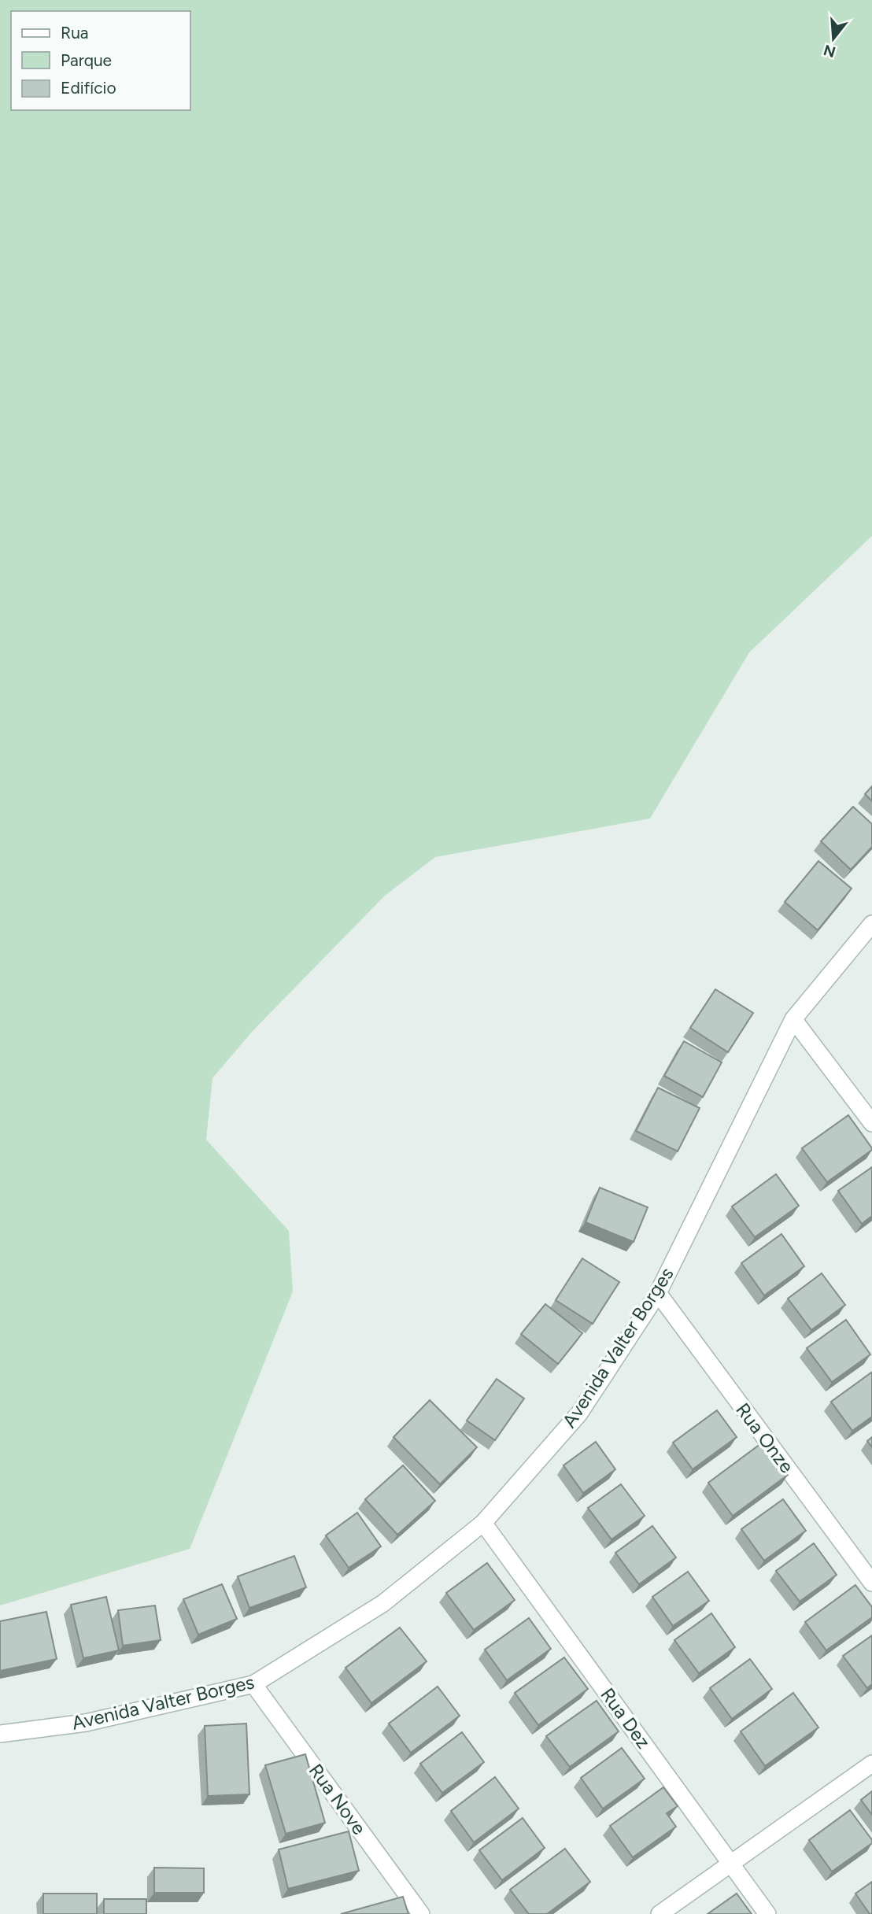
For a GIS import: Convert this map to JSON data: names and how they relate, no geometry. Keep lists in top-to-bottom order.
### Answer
{
  "streets": {
    "street": [
      "Avenida Valter Borges",
      "Rua Onze",
      "Rua Dez",
      "Rua Nove"
    ]
  },
  "crossings": [
    ["Avenida Valter Borges", "Rua Onze"],
    ["Avenida Valter Borges", "Rua Dez"],
    ["Avenida Valter Borges", "Rua Nove"]
  ],
  "legend": ["Rua", "Parque", "Edifício"],
  "north": "bottom"
}
